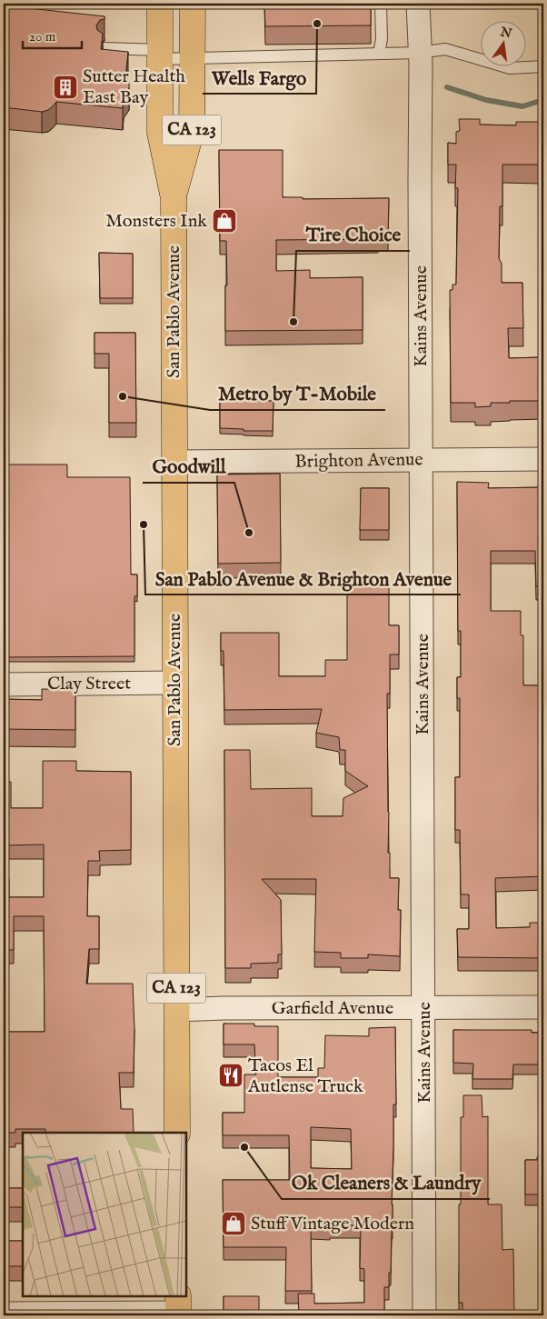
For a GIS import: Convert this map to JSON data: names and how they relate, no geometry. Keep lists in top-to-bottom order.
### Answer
{
  "streets": {
    "main road": ["CA 123", "San Pablo Avenue"],
    "street": [
      "Kains Avenue",
      "Brighton Avenue",
      "Clay Street",
      "Garfield Avenue"
    ]
  },
  "crossings": [
    ["San Pablo Avenue", "Brighton Avenue"],
    ["San Pablo Avenue", "Clay Street"],
    ["San Pablo Avenue", "Garfield Avenue"],
    ["Kains Avenue", "Brighton Avenue"],
    ["Kains Avenue", "Garfield Avenue"]
  ],
  "places": {
    "other": [
      "Wells Fargo",
      "Tire Choice",
      "Metro by T-Mobile",
      "San Pablo Avenue & Brighton Avenue",
      "Goodwill",
      "Ok Cleaners & Laundry"
    ],
    "building": ["Sutter Health East Bay"],
    "shop": ["Monsters Ink", "Stuff Vintage Modern"],
    "restaurant": ["Tacos El Autlense Truck"]
  },
  "scale_bar": "20 m",
  "north": "top"
}
